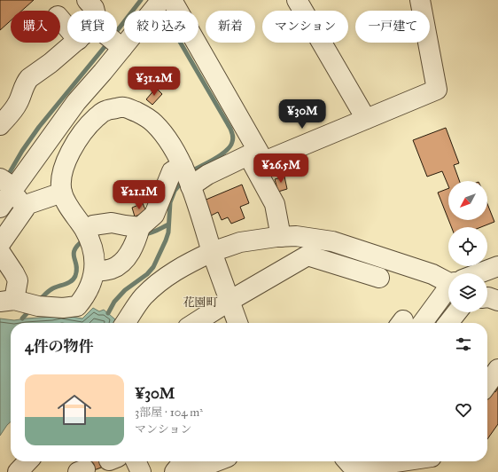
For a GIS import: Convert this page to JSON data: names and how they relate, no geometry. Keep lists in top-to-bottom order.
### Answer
{
  "districts": ["花園町"],
  "north": "bottom left",
  "page": {
    "chip": [
      "購入",
      "賃貸",
      "絞り込み",
      "新着",
      "マンション",
      "一戸建て"
    ],
    "price": [
      "¥31.2M",
      "¥30M",
      "¥26.5M",
      "¥21.1M"
    ],
    "heading": "4件の物件",
    "list": [
      {
        "name": "¥30M",
        "note": "3部屋 · 104 m² · マンション"
      }
    ]
  }
}
